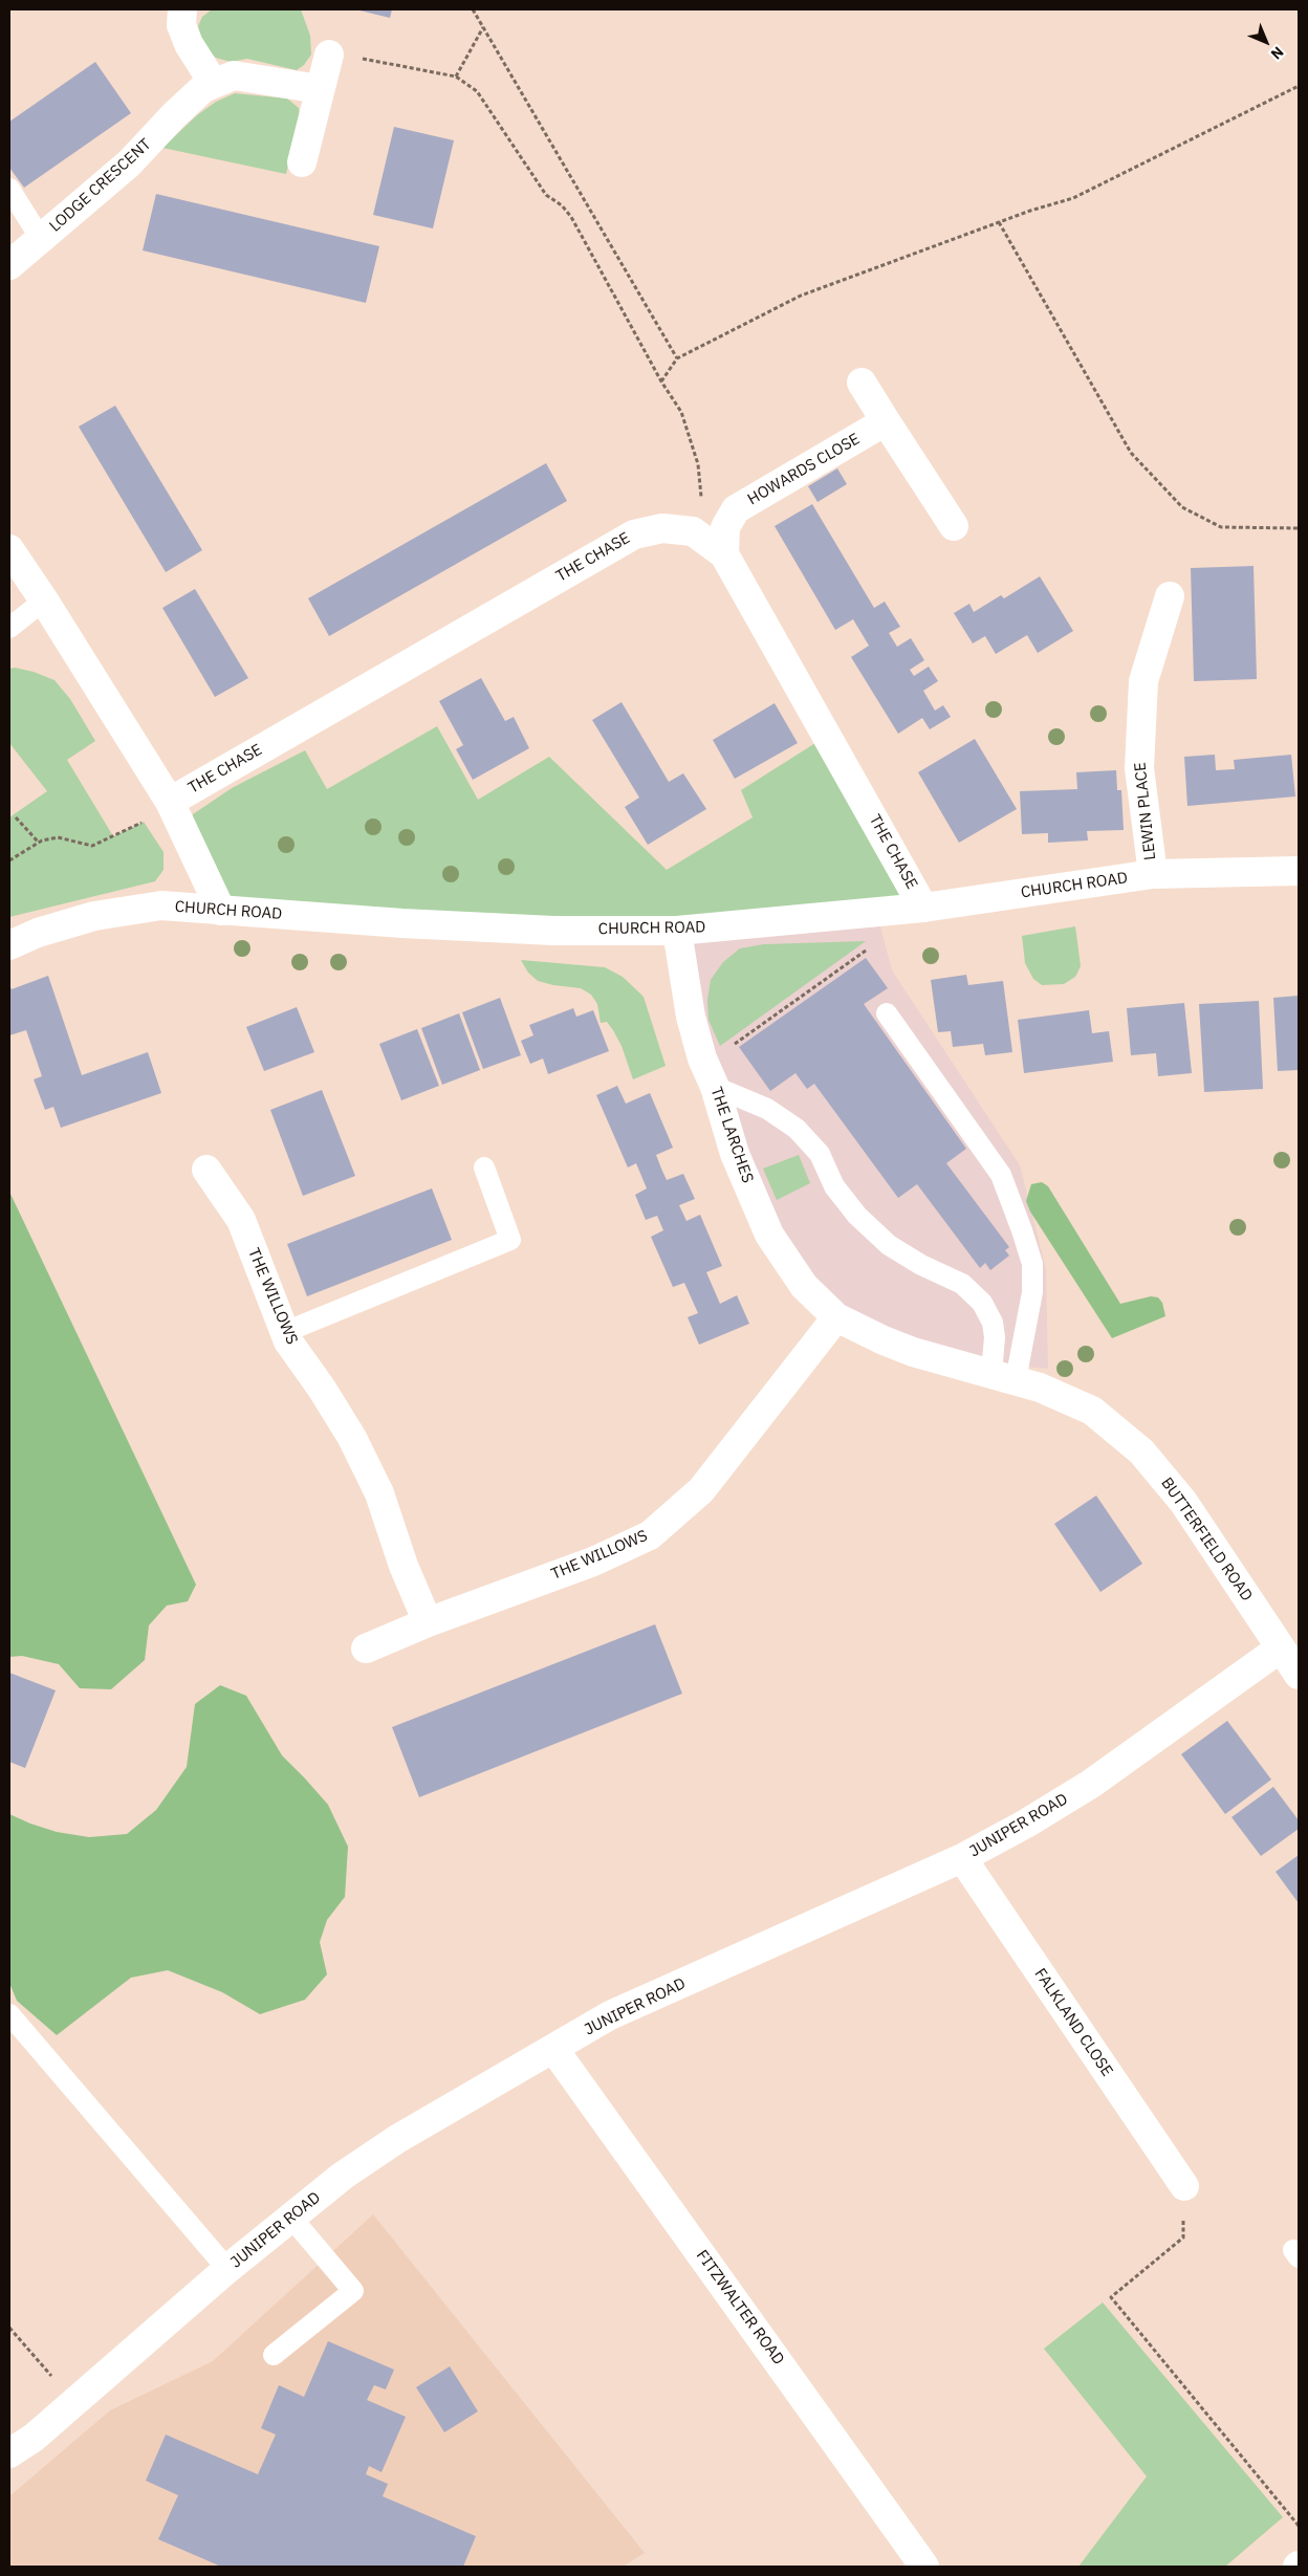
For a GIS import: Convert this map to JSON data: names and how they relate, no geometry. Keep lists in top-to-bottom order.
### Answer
{
  "streets": {
    "street": [
      "LODGE CRESCENT",
      "HOWARDS CLOSE",
      "THE CHASE",
      "LEWIN PLACE",
      "CHURCH ROAD",
      "THE LARCHES",
      "THE WILLOWS",
      "BUTTERFIELD ROAD",
      "JUNIPER ROAD",
      "FALKLAND CLOSE",
      "FITZWALTER ROAD"
    ]
  },
  "crossings": [
    ["HOWARDS CLOSE", "THE CHASE"],
    ["THE CHASE", "CHURCH ROAD"],
    ["LEWIN PLACE", "CHURCH ROAD"],
    ["CHURCH ROAD", "THE LARCHES"],
    ["THE LARCHES", "THE WILLOWS"],
    ["THE LARCHES", "BUTTERFIELD ROAD"],
    ["THE WILLOWS", "BUTTERFIELD ROAD"],
    ["BUTTERFIELD ROAD", "JUNIPER ROAD"],
    ["JUNIPER ROAD", "FALKLAND CLOSE"],
    ["JUNIPER ROAD", "FITZWALTER ROAD"]
  ],
  "north": "bottom right"
}
